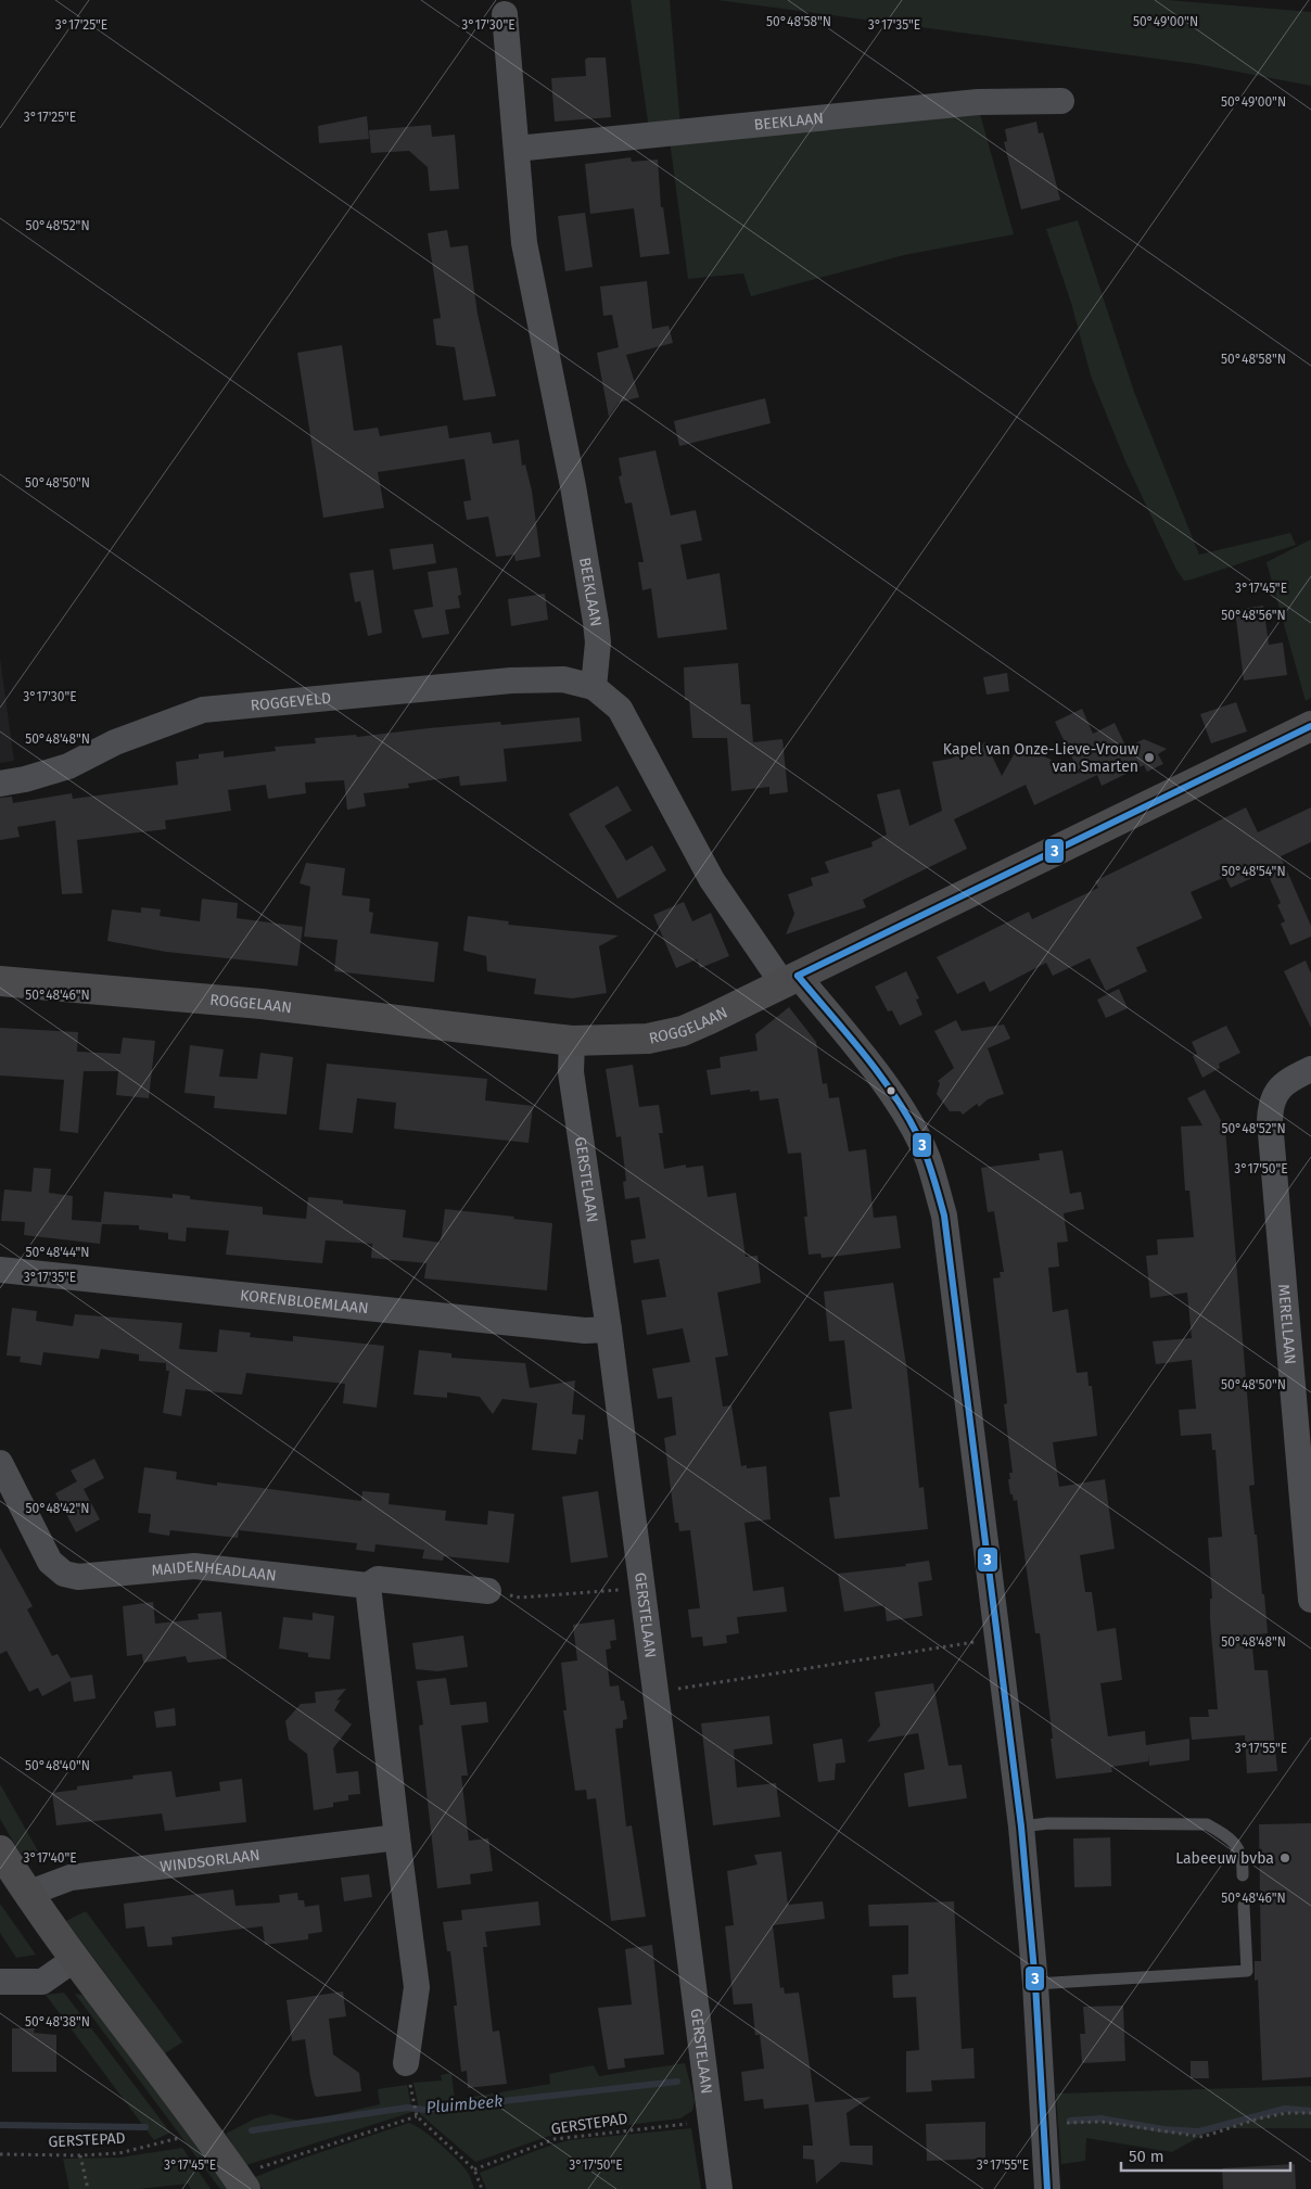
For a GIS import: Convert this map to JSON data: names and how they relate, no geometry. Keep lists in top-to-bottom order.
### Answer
{
  "streets": {
    "street": [
      "BEEKLAAN",
      "ROGGEVELD",
      "ROGGELAAN",
      "GERSTELAAN",
      "KORENBLOEMLAAN",
      "MERELLAAN",
      "MAIDENHEADLAAN",
      "WINDSORLAAN"
    ],
    "path": ["GERSTEPAD"]
  },
  "crossings": [
    ["BEEKLAAN", "ROGGEVELD"],
    ["ROGGELAAN", "GERSTELAAN"],
    ["GERSTELAAN", "KORENBLOEMLAAN"],
    ["GERSTELAAN", "GERSTEPAD"]
  ],
  "water": ["Pluimbeek"],
  "places": ["Kapel van Onze-Lieve-Vrouw van Smarten", "Labeeuw bvba"],
  "lines": ["transit line 3"],
  "scale_bar": "50 m",
  "coordinates": [
    "50°48'58\"N",
    "50°49'00\"N",
    "3°17'25\"E",
    "3°17'30\"E",
    "3°17'35\"E",
    "50°48'52\"N",
    "50°48'50\"N",
    "3°17'45\"E",
    "50°48'56\"N",
    "50°48'48\"N",
    "50°48'54\"N",
    "50°48'46\"N",
    "3°17'50\"E",
    "50°48'44\"N",
    "50°48'42\"N",
    "3°17'55\"E",
    "50°48'40\"N",
    "3°17'40\"E",
    "50°48'38\"N"
  ]
}
